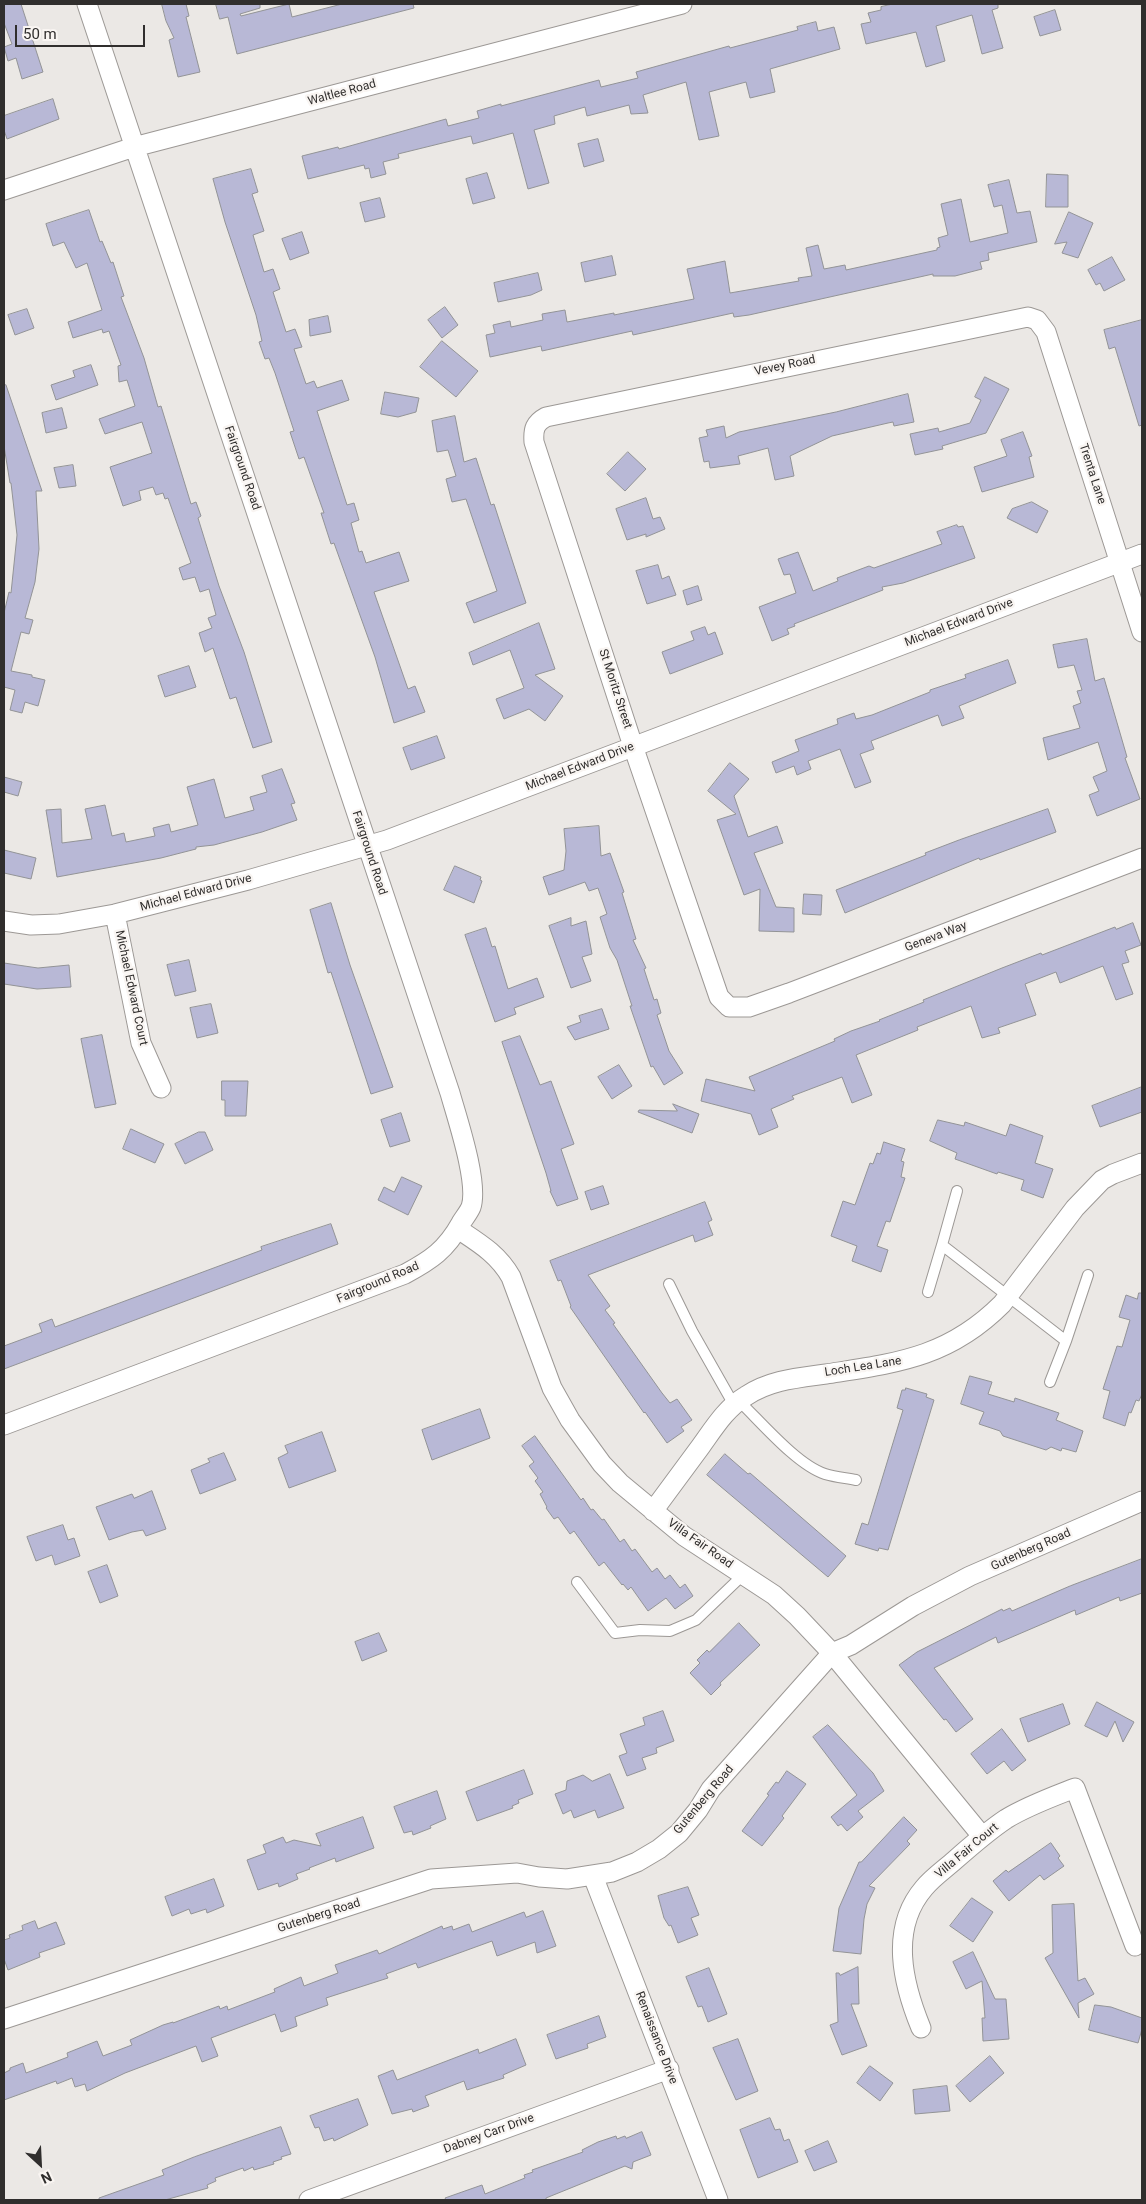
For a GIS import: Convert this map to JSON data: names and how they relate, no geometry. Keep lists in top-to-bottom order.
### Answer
{
  "streets": {
    "street": [
      "Waltlee Road",
      "Vevey Road",
      "Fairground Road",
      "Trenta Lane",
      "Michael Edward Drive",
      "St Moritz Street",
      "Geneva Way",
      "Michael Edward Court",
      "Loch Lea Lane",
      "Villa Fair Road",
      "Gutenberg Road",
      "Villa Fair Court",
      "Renaissance Drive",
      "Dabney Carr Drive"
    ]
  },
  "crossings": [
    ["Waltlee Road", "Fairground Road"],
    ["Vevey Road", "Trenta Lane"],
    ["Vevey Road", "St Moritz Street"],
    ["Fairground Road", "Michael Edward Drive"],
    ["Fairground Road", "Villa Fair Road"],
    ["Trenta Lane", "Michael Edward Drive"],
    ["Michael Edward Drive", "St Moritz Street"],
    ["Michael Edward Drive", "Michael Edward Court"],
    ["St Moritz Street", "Geneva Way"],
    ["Loch Lea Lane", "Villa Fair Road"],
    ["Villa Fair Road", "Gutenberg Road"],
    ["Villa Fair Road", "Villa Fair Court"],
    ["Gutenberg Road", "Renaissance Drive"],
    ["Renaissance Drive", "Dabney Carr Drive"]
  ],
  "scale_bar": "50 m",
  "north": "bottom right"
}
